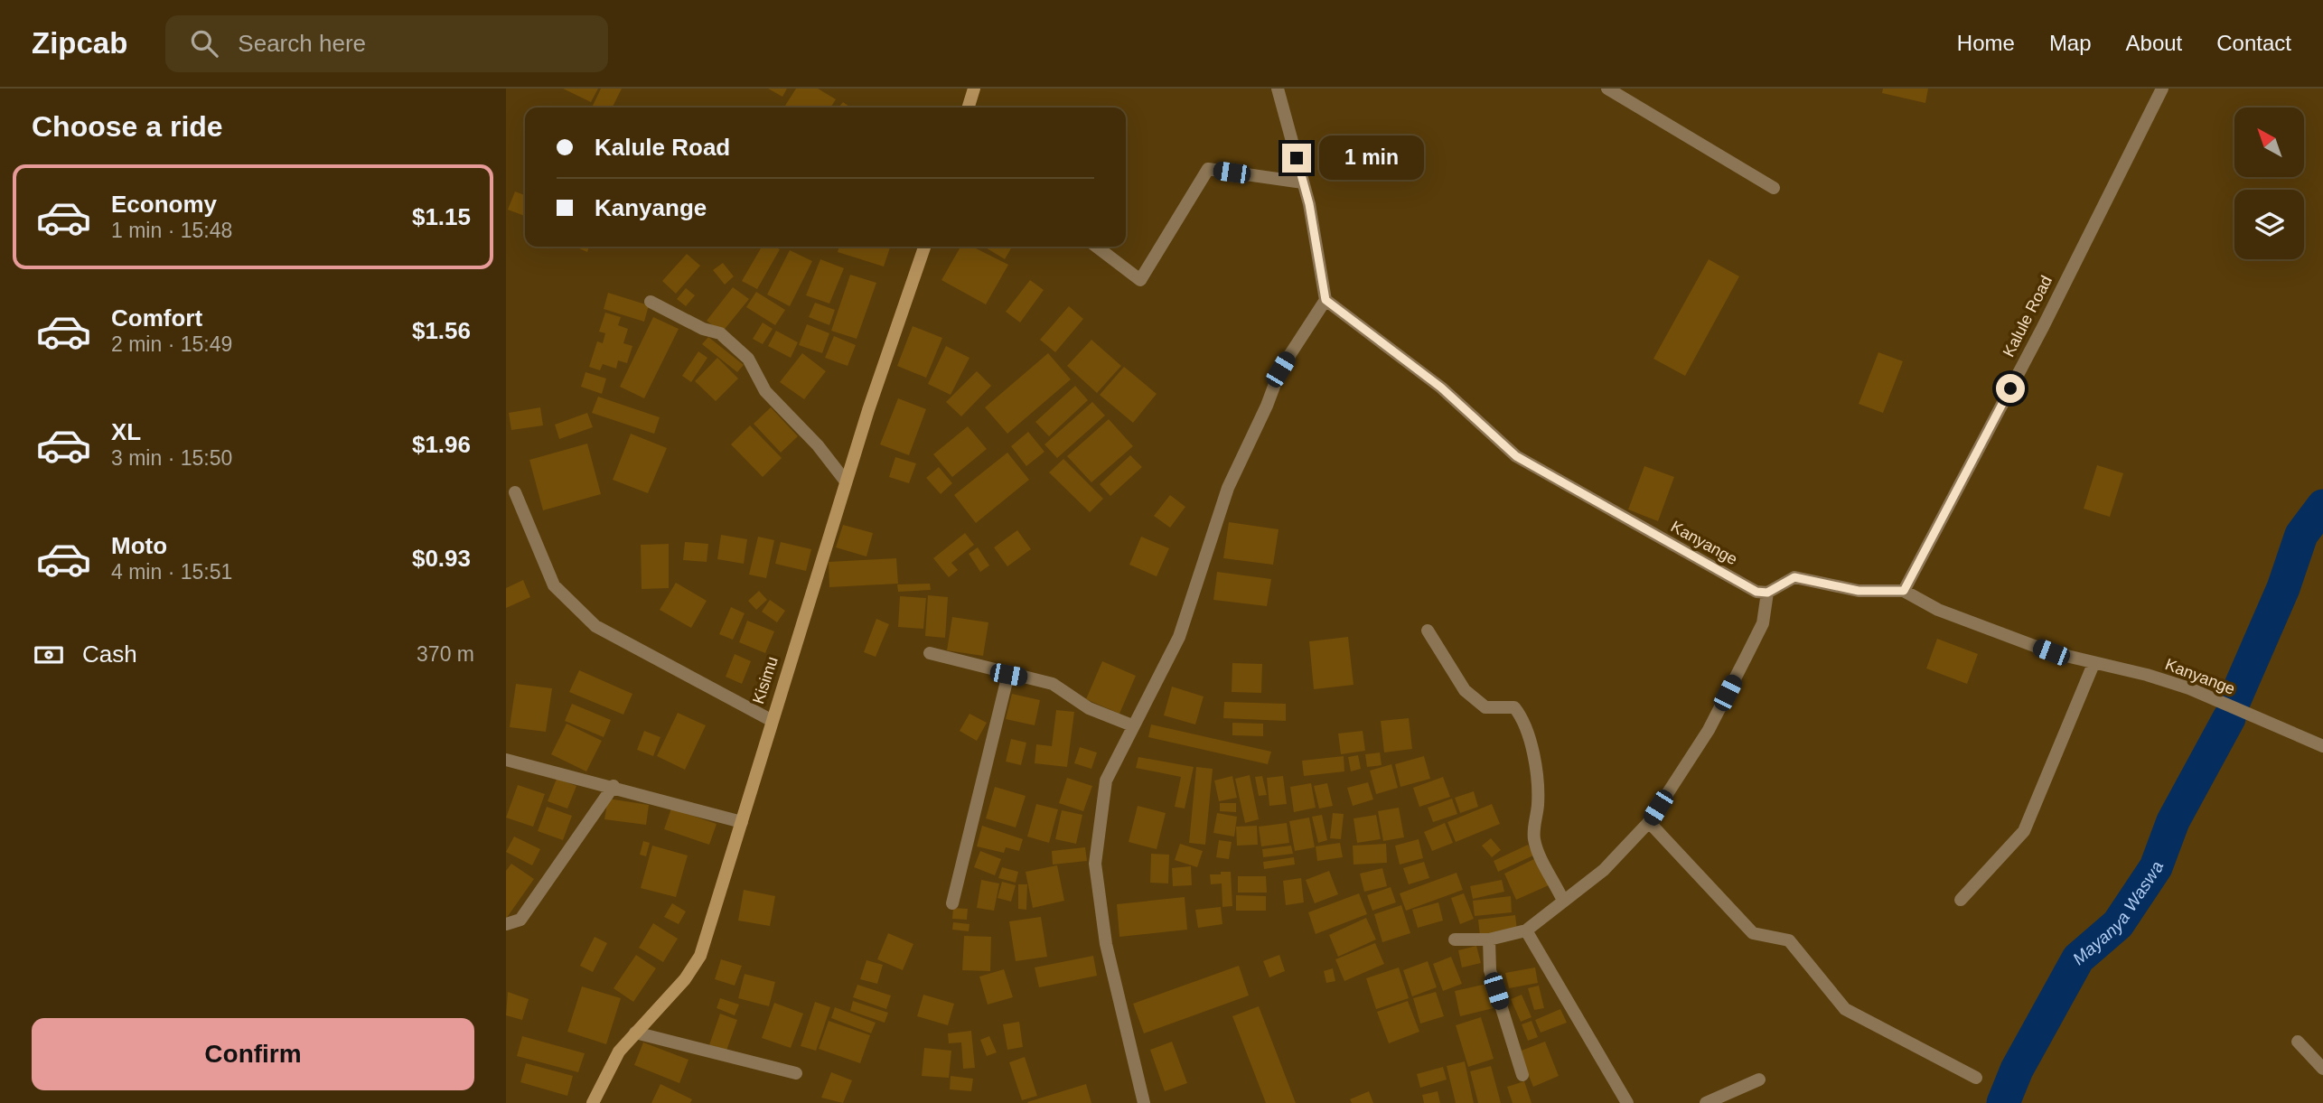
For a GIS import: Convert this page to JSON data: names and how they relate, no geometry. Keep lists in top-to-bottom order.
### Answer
{
  "streets": {
    "street": ["Kalule Road", "Kanyange", "Kisimu"]
  },
  "crossings": [
    ["Kalule Road", "Kanyange"]
  ],
  "water": ["Mayanya Waswa"],
  "north": "top left",
  "page": {
    "header": "Zipcab",
    "search": "Search here",
    "nav": [
      "Home",
      "Map",
      "About",
      "Contact"
    ],
    "heading": "Choose a ride",
    "banner": ["Kalule Road", "Kanyange"],
    "bubble": "1 min",
    "list": [
      {
        "name": "Economy",
        "note": "1 min · 15:48",
        "value": "$1.15"
      },
      {
        "name": "Comfort",
        "note": "2 min · 15:49",
        "value": "$1.56"
      },
      {
        "name": "XL",
        "note": "3 min · 15:50",
        "value": "$1.96"
      },
      {
        "name": "Moto",
        "note": "4 min · 15:51",
        "value": "$0.93"
      }
    ],
    "pay": ["Cash", "370 m"],
    "buttons": "Confirm"
  }
}
